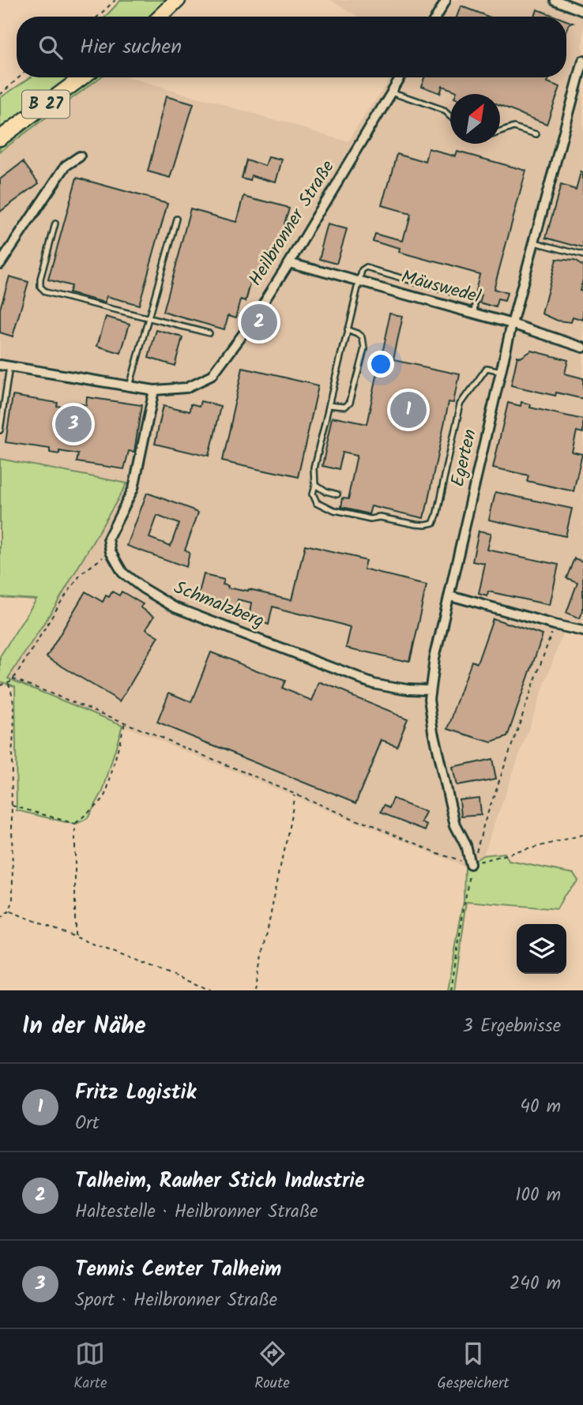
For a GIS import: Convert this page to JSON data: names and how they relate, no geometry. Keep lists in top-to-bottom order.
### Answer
{
  "streets": {
    "main road": ["B 27"],
    "street": [
      "Heilbronner Straße",
      "Mäuswedel",
      "Egerten",
      "Schmalzberg"
    ]
  },
  "crossings": [
    ["Heilbronner Straße", "Mäuswedel"],
    ["Mäuswedel", "Egerten"],
    ["Egerten", "Schmalzberg"]
  ],
  "north": "top right",
  "page": {
    "search": "Hier suchen",
    "pins": ["2", "1", "3"],
    "heading": ["In der Nähe", "3 Ergebnisse"],
    "list": [
      {
        "mark": "1",
        "name": "Fritz Logistik",
        "note": "Ort",
        "value": "40 m"
      },
      {
        "mark": "2",
        "name": "Talheim, Rauher Stich Industrie",
        "note": "Haltestelle · Heilbronner Straße",
        "value": "100 m"
      },
      {
        "mark": "3",
        "name": "Tennis Center Talheim",
        "note": "Sport · Heilbronner Straße",
        "value": "240 m"
      }
    ],
    "nav": ["Karte", "Route", "Gespeichert"]
  }
}
